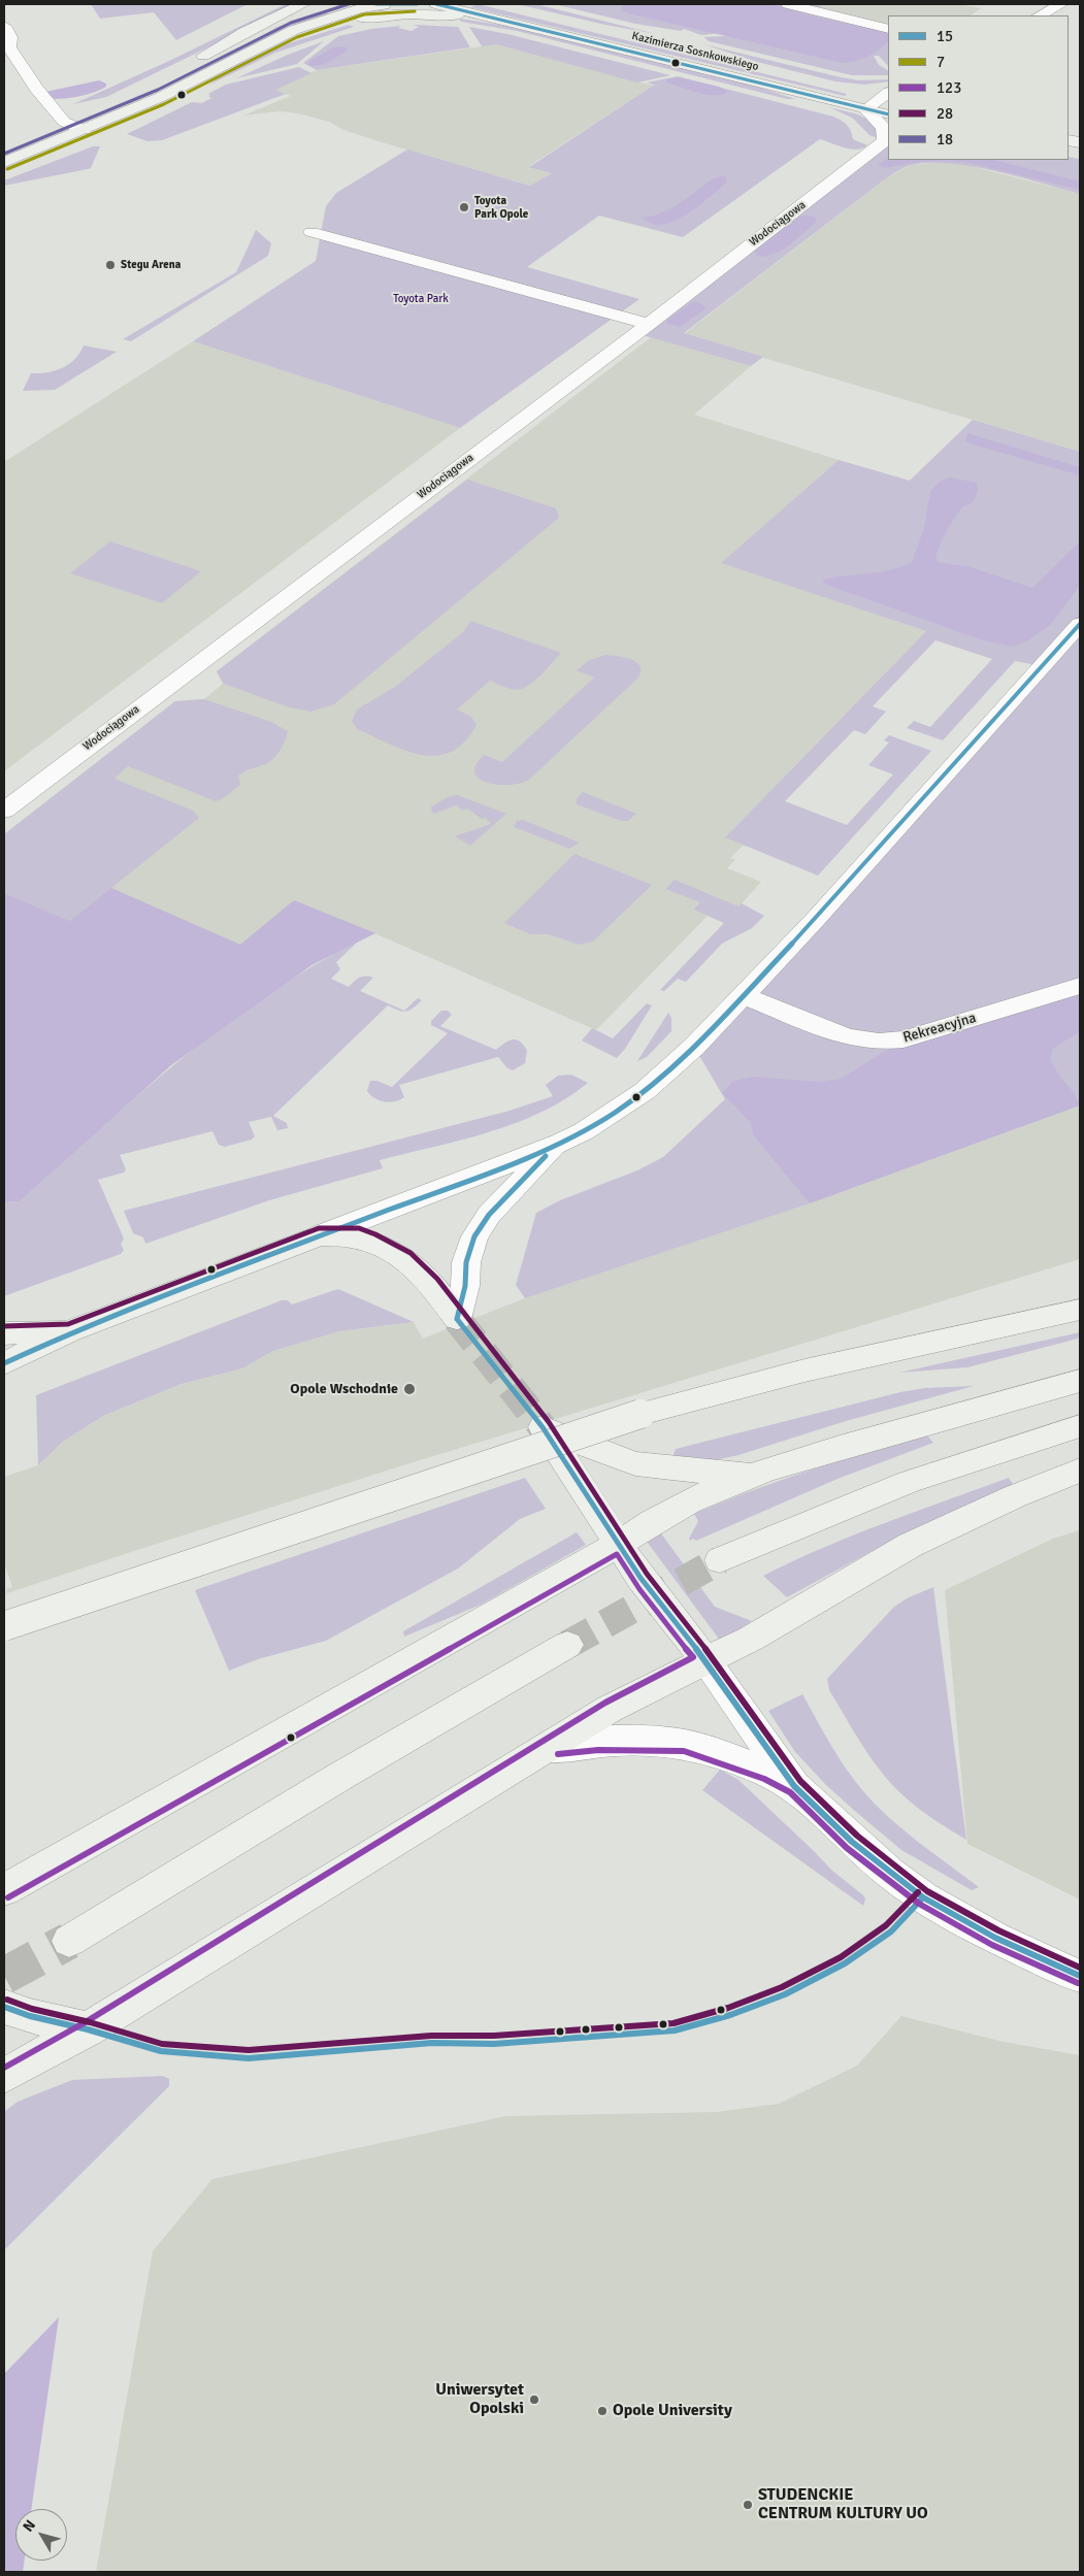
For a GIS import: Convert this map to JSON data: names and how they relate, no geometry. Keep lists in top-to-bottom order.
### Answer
{
  "streets": {
    "main road": ["Kazimierza Sosnkowskiego"],
    "street": ["Wodociągowa", "Rekreacyjna"]
  },
  "crossings": [
    ["Kazimierza Sosnkowskiego", "Wodociągowa"]
  ],
  "parks": ["Toyota Park"],
  "places": [
    "Toyota Park Opole",
    "Stegu Arena",
    "Opole Wschodnie",
    "Uniwersytet Opolski",
    "Opole University",
    "STUDENCKIE CENTRUM KULTURY UO"
  ],
  "lines": [
    "transit line 15",
    "transit line 18",
    "transit line 7",
    "transit line 28",
    "transit line 123"
  ],
  "legend": [
    "15",
    "7",
    "123",
    "28",
    "18"
  ],
  "north": "top left"
}
